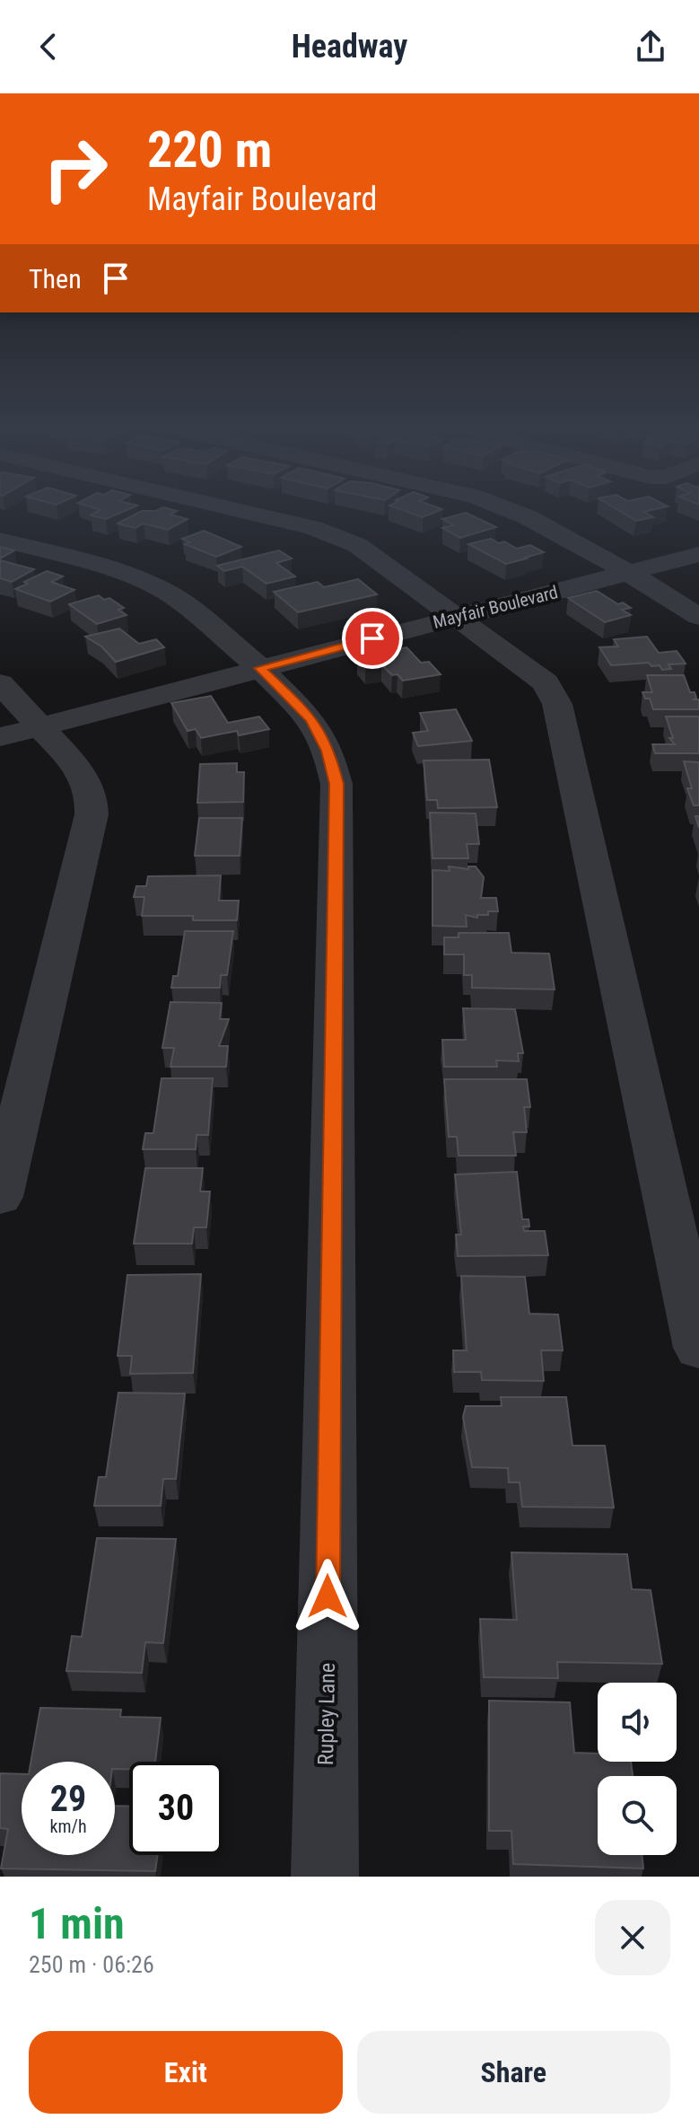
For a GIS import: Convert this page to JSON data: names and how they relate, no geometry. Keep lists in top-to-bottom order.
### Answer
{
  "streets": {
    "street": ["Mayfair Boulevard", "Rupley Lane"]
  },
  "crossings": [
    ["Mayfair Boulevard", "Rupley Lane"]
  ],
  "page": {
    "header": "Headway",
    "turn": ["220 m", "Mayfair Boulevard"],
    "then": "Then",
    "speed": "29 km/h",
    "limit": "30",
    "heading": ["1 min", "250 m · 06:26"],
    "buttons": ["Exit", "Share"]
  }
}
